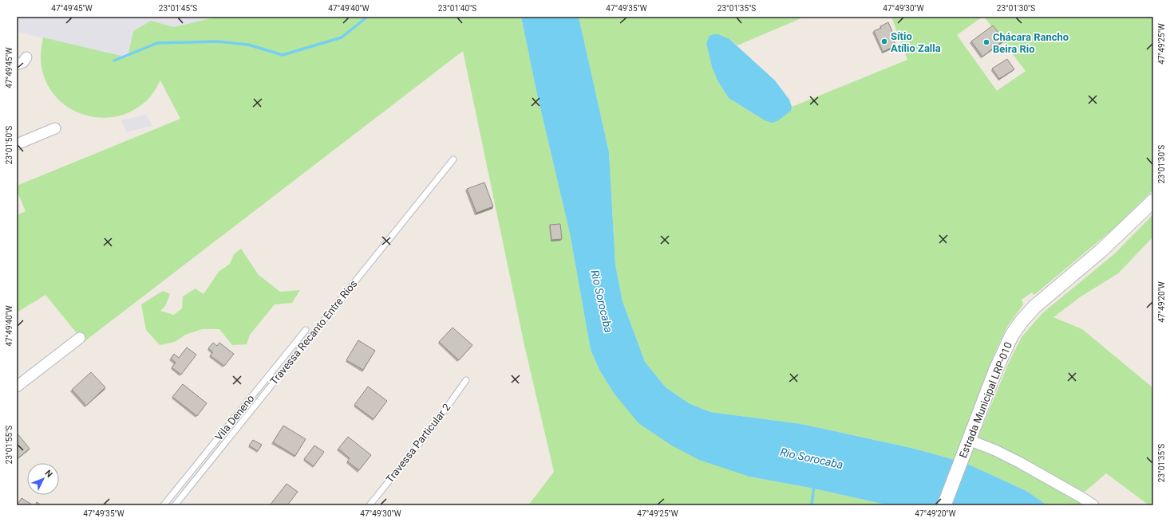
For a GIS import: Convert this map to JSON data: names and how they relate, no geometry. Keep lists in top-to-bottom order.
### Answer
{
  "streets": {
    "street": ["Estrada Municipal LRP-010"],
    "lane": ["Travessa Recanto Entre Rios", "Vila Deneno", "Travessa Particular 2"]
  },
  "water": ["Rio Sorocaba"],
  "places": ["Sítio Atílio Zalla", "Chácara Rancho Beira Rio"],
  "north": "top right",
  "coordinates": [
    "47°49'45\"W",
    "23°01'45\"S",
    "47°49'40\"W",
    "23°01'40\"S",
    "47°49'35\"W",
    "23°01'35\"S",
    "47°49'30\"W",
    "23°01'30\"S",
    "47°49'25\"W",
    "23°01'50\"S",
    "47°49'20\"W",
    "23°01'55\"S"
  ]
}
